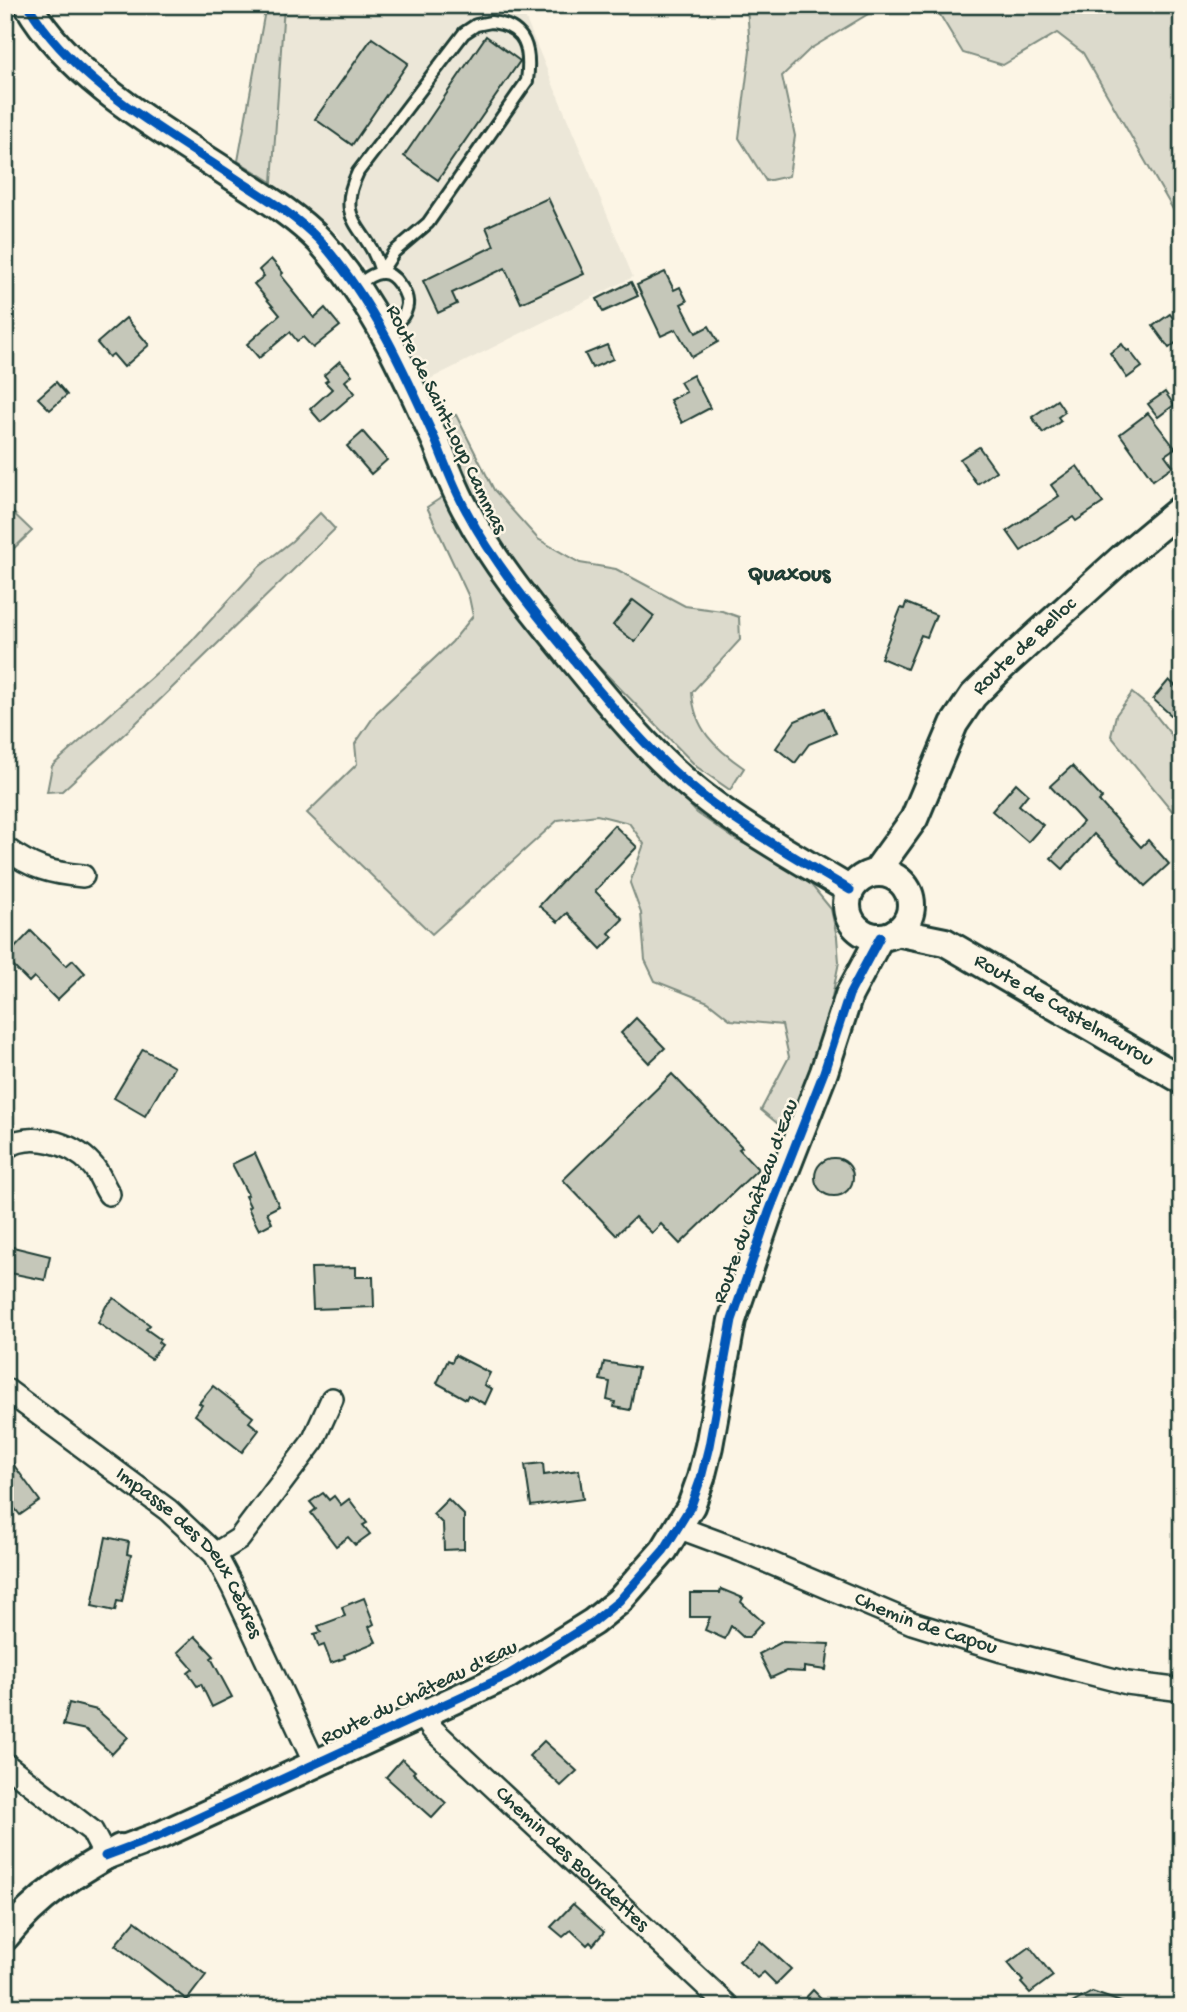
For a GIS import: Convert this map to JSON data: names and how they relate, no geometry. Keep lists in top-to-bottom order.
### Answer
{
  "streets": {
    "street": [
      "Route de Saint-Loup Cammas",
      "Route de Belloc",
      "Route de Castelmaurou",
      "Route du Château d'Eau",
      "Impasse des Deux Cèdres",
      "Chemin de Capou",
      "Chemin des Bourdettes"
    ]
  },
  "crossings": [
    ["Route de Saint-Loup Cammas", "Route de Belloc"],
    ["Route de Saint-Loup Cammas", "Route de Castelmaurou"],
    ["Route de Saint-Loup Cammas", "Route du Château d'Eau"],
    ["Route de Belloc", "Route de Castelmaurou"],
    ["Route de Belloc", "Route du Château d'Eau"],
    ["Route de Castelmaurou", "Route du Château d'Eau"],
    ["Route du Château d'Eau", "Impasse des Deux Cèdres"],
    ["Route du Château d'Eau", "Chemin de Capou"],
    ["Route du Château d'Eau", "Chemin des Bourdettes"]
  ],
  "districts": ["Quaxous"]
}
